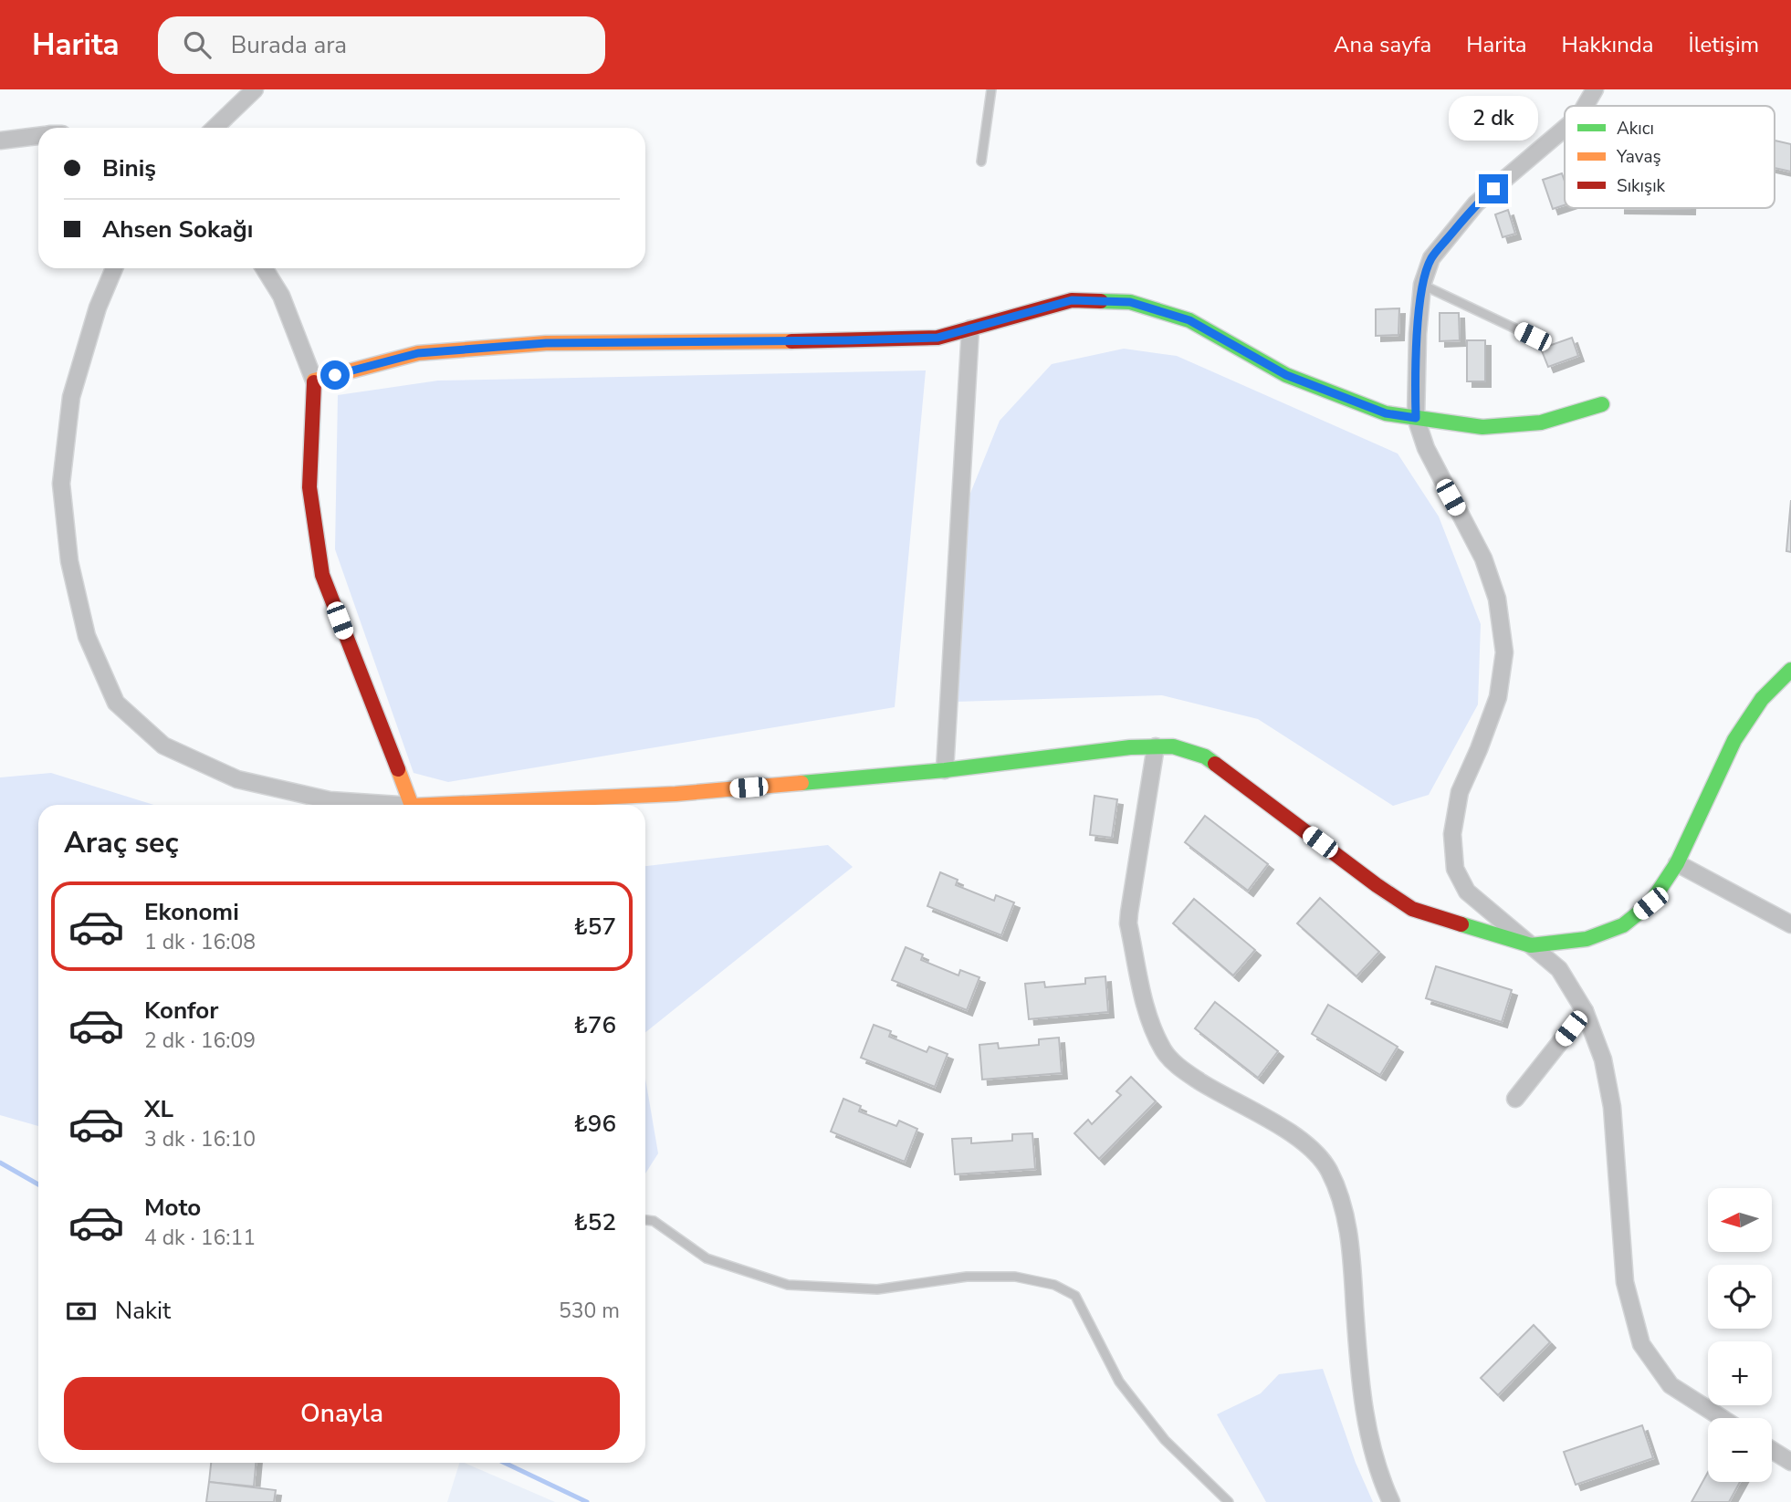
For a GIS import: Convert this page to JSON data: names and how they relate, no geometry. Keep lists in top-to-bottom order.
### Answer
{
  "legend": ["Akıcı", "Yavaş", "Sıkışık"],
  "north": "left",
  "page": {
    "header": "Harita",
    "search": "Burada ara",
    "nav": [
      "Ana sayfa",
      "Harita",
      "Hakkında",
      "İletişim"
    ],
    "bubble": "2 dk",
    "banner": ["Biniş", "Ahsen Sokağı"],
    "heading": "Araç seç",
    "list": [
      {
        "name": "Ekonomi",
        "note": "1 dk · 16:08",
        "value": "₺57"
      },
      {
        "name": "Konfor",
        "note": "2 dk · 16:09",
        "value": "₺76"
      },
      {
        "name": "XL",
        "note": "3 dk · 16:10",
        "value": "₺96"
      },
      {
        "name": "Moto",
        "note": "4 dk · 16:11",
        "value": "₺52"
      }
    ],
    "map_buttons": ["+", "−"],
    "pay": ["Nakit", "530 m"],
    "buttons": "Onayla"
  }
}
